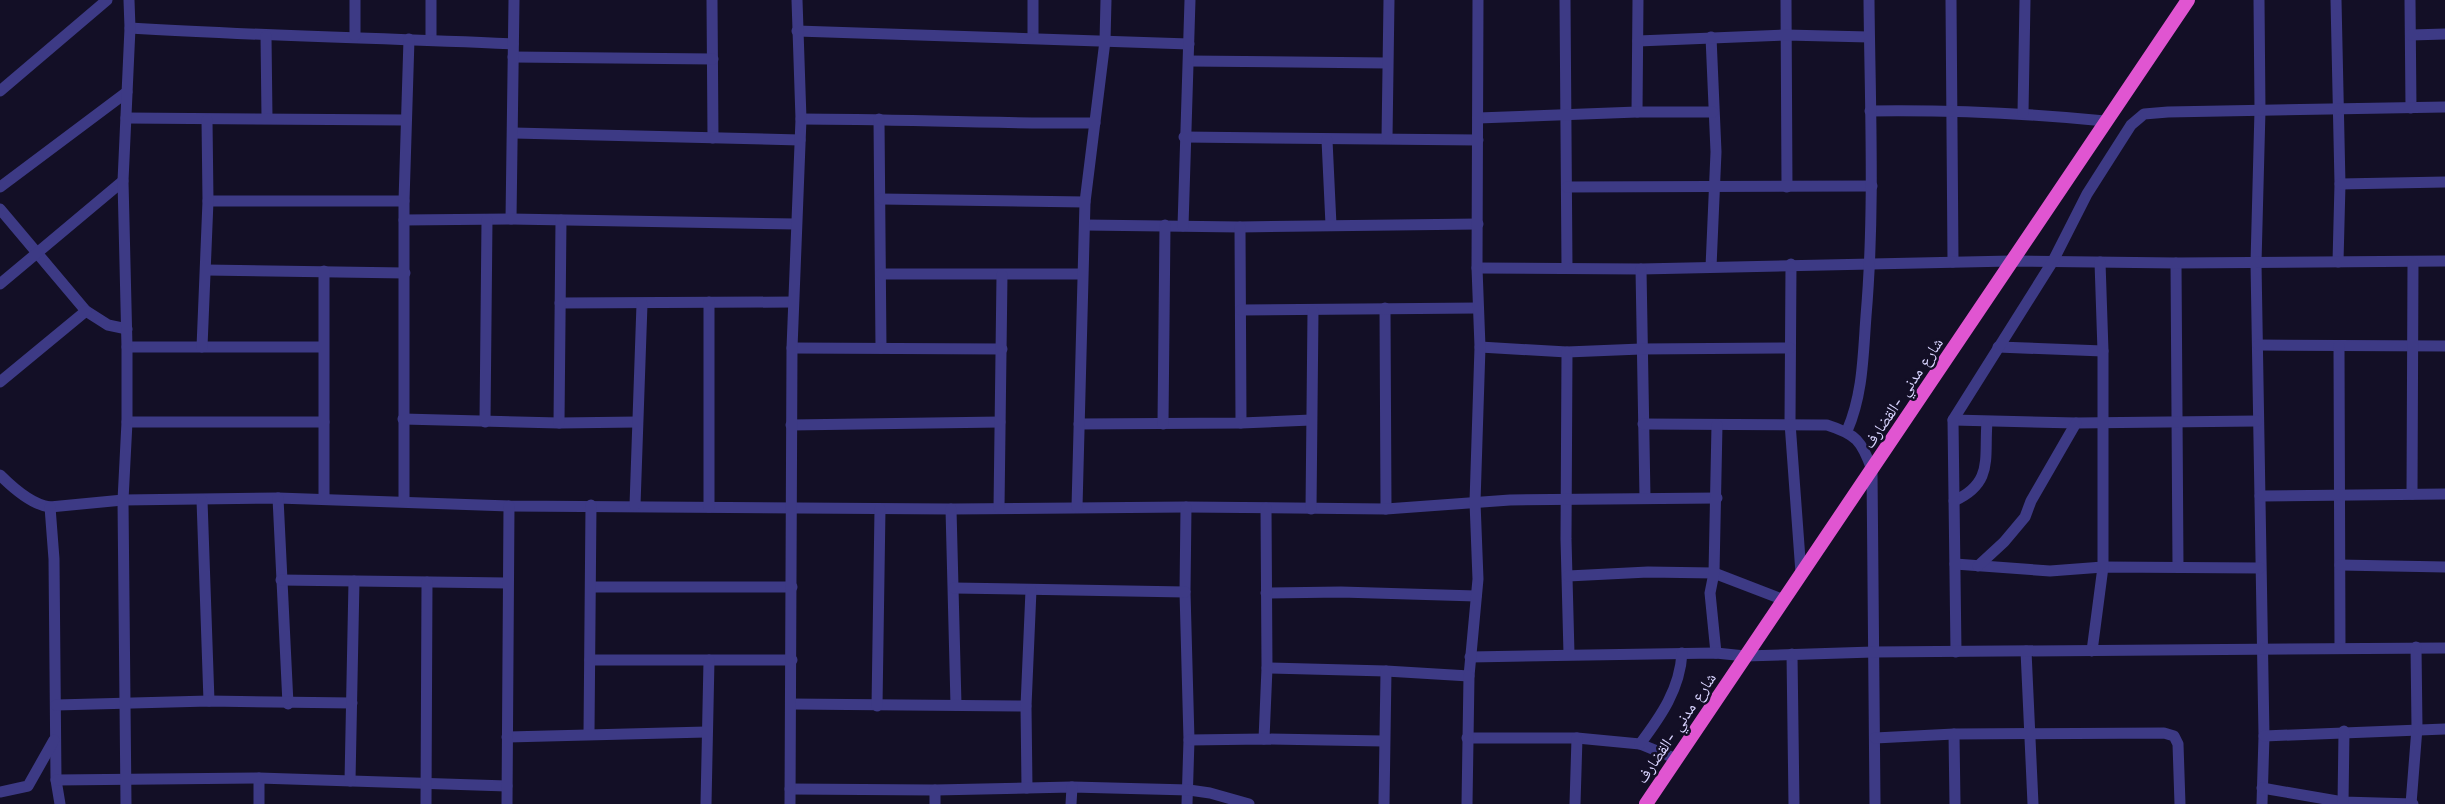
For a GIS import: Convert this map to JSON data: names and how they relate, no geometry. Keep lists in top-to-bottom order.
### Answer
{
  "streets": {
    "highway": ["شارع مدني -القضارف"]
  }
}
